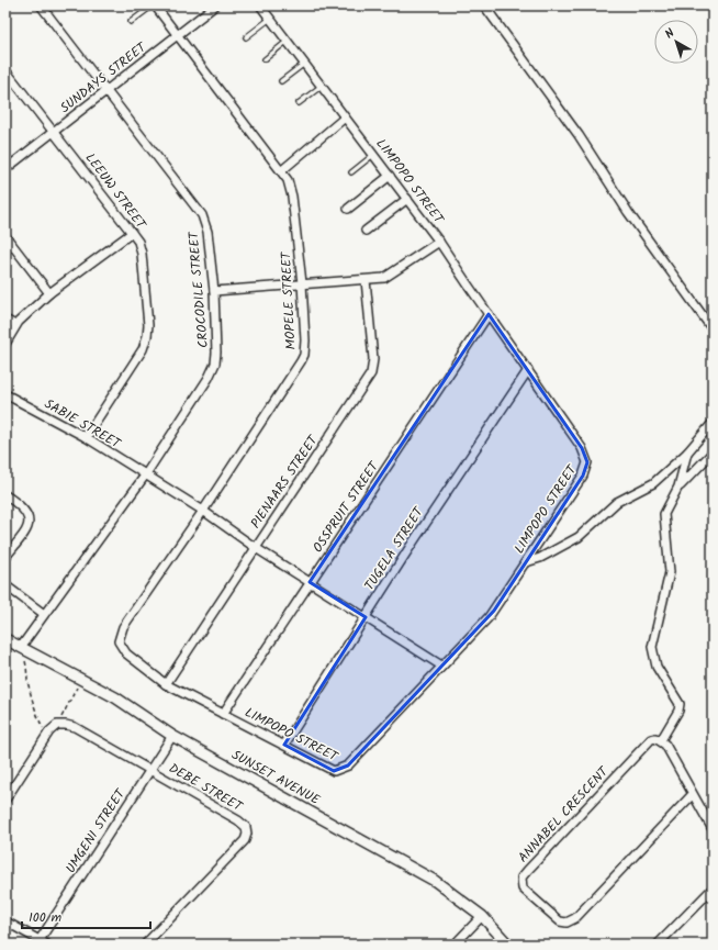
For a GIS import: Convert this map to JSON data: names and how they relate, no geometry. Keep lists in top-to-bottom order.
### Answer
{
  "streets": {
    "street": [
      "SUNDAYS STREET",
      "LIMPOPO STREET",
      "LEEUW STREET",
      "CROCODILE STREET",
      "MOPELE STREET",
      "SABIE STREET",
      "PIENAARS STREET",
      "OSSPRUIT STREET",
      "TUGELA STREET",
      "SUNSET AVENUE",
      "DEBE STREET",
      "ANNABEL CRESCENT",
      "UMGENI STREET"
    ]
  },
  "crossings": [
    ["SUNDAYS STREET", "LEEUW STREET"],
    ["SUNDAYS STREET", "CROCODILE STREET"],
    ["SUNDAYS STREET", "MOPELE STREET"],
    ["LIMPOPO STREET", "MOPELE STREET"],
    ["LIMPOPO STREET", "SABIE STREET"],
    ["LIMPOPO STREET", "PIENAARS STREET"],
    ["LIMPOPO STREET", "OSSPRUIT STREET"],
    ["LIMPOPO STREET", "TUGELA STREET"],
    ["LEEUW STREET", "SABIE STREET"],
    ["CROCODILE STREET", "SABIE STREET"],
    ["CROCODILE STREET", "SUNSET AVENUE"],
    ["MOPELE STREET", "SABIE STREET"],
    ["SABIE STREET", "PIENAARS STREET"],
    ["SABIE STREET", "OSSPRUIT STREET"],
    ["SABIE STREET", "TUGELA STREET"],
    ["SUNSET AVENUE", "UMGENI STREET"],
    ["DEBE STREET", "UMGENI STREET"]
  ],
  "scale_bar": "100 m",
  "north": "top left"
}
